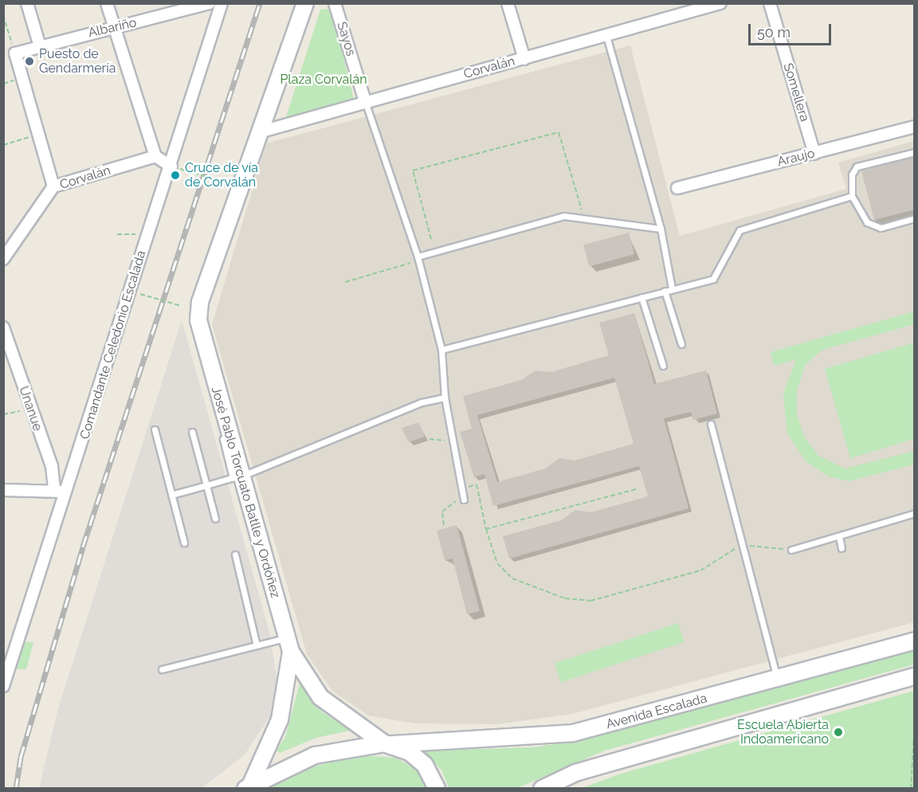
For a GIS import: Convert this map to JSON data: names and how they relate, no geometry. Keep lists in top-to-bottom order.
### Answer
{
  "streets": {
    "main road": ["José Pablo Torcuato Batlle y Ordóñez", "Avenida Escalada"],
    "street": [
      "Albariño",
      "Sayos",
      "Corvalán",
      "Somellera",
      "Araujo",
      "Comandante Celedonio Escalada",
      "Unanue"
    ]
  },
  "crossings": [
    ["Sayos", "Corvalán"],
    ["Corvalán", "José Pablo Torcuato Batlle y Ordóñez"],
    ["Somellera", "Araujo"],
    ["José Pablo Torcuato Batlle y Ordóñez", "Avenida Escalada"]
  ],
  "parks": ["Plaza Corvalán"],
  "places": ["Puesto de Gendarmería", "Cruce de vía de Corvalán", "Escuela Abierta Indoamericano"],
  "scale_bar": "50 m"
}
